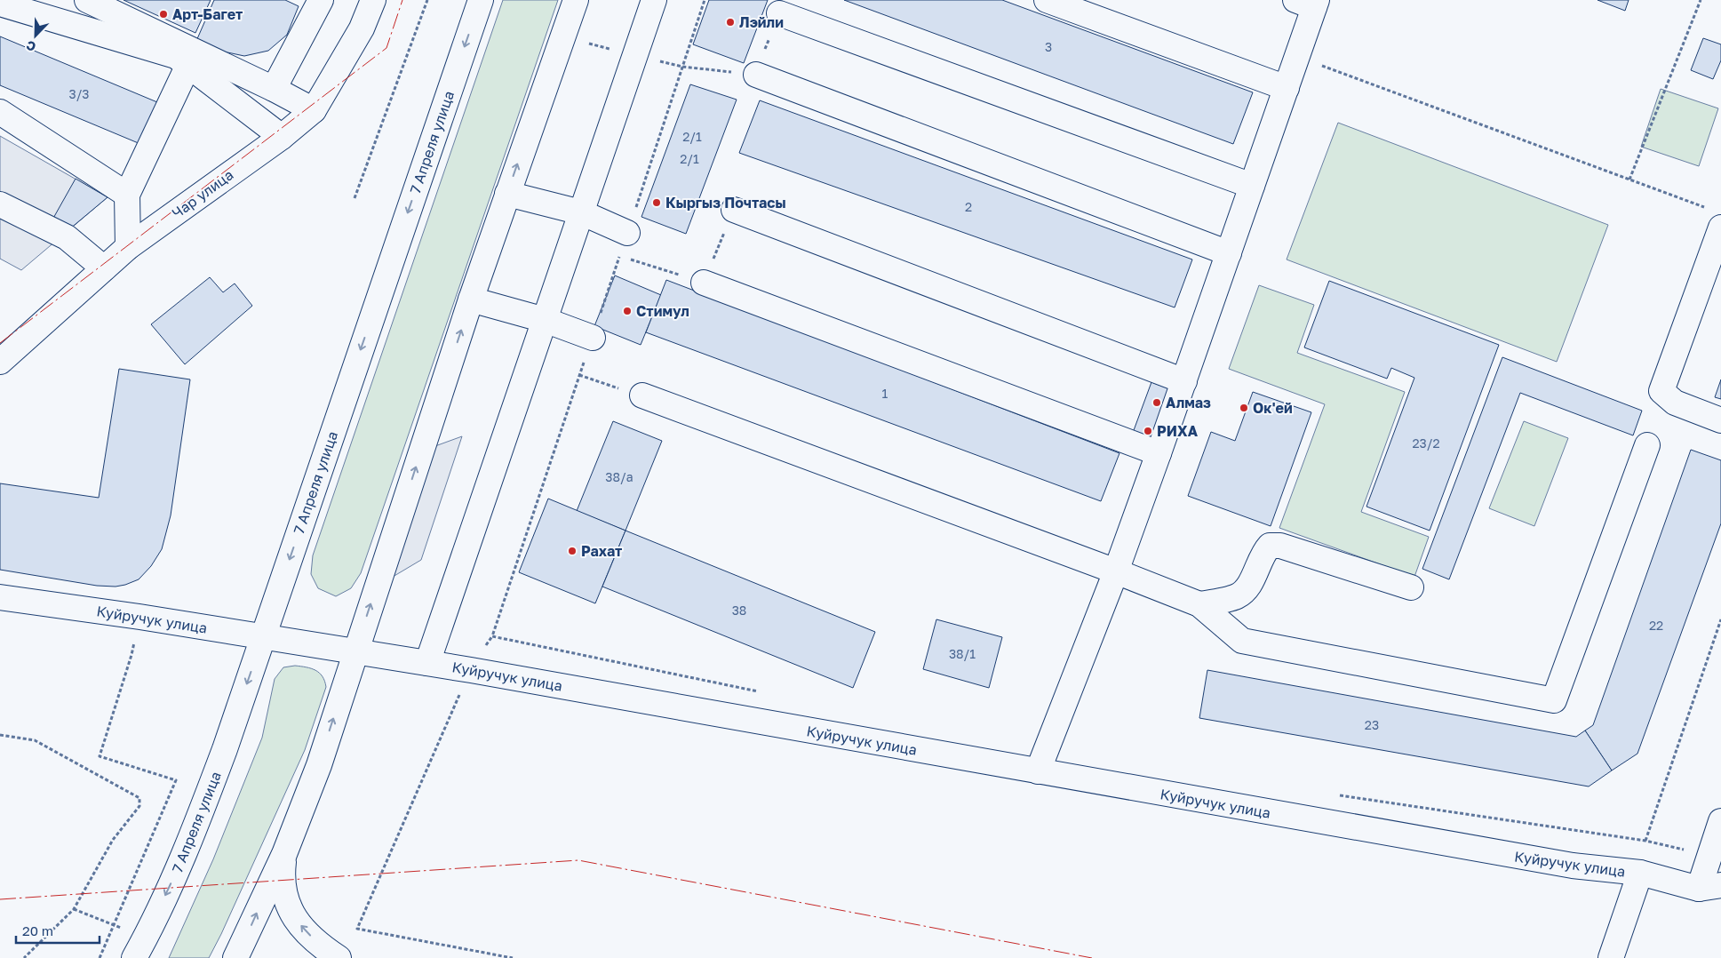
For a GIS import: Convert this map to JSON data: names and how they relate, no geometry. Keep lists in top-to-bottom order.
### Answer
{
  "streets": {
    "street": ["7 Апреля улица", "Чар улица", "Куйручук улица"]
  },
  "crossings": [
    ["7 Апреля улица", "Куйручук улица"]
  ],
  "places": [
    "Арт-Багет",
    "Лэйли",
    "Кыргыз Почтасы",
    "Стимул",
    "Алмаз",
    "Ок'ей",
    "РИХА",
    "Рахат"
  ],
  "house_numbers": [
    "3",
    "3/3",
    "2/1",
    "2/1",
    "2",
    "1",
    "23/2",
    "38/а",
    "38",
    "22",
    "38/1",
    "23"
  ],
  "scale_bar": "20 m",
  "north": "bottom left"
}
